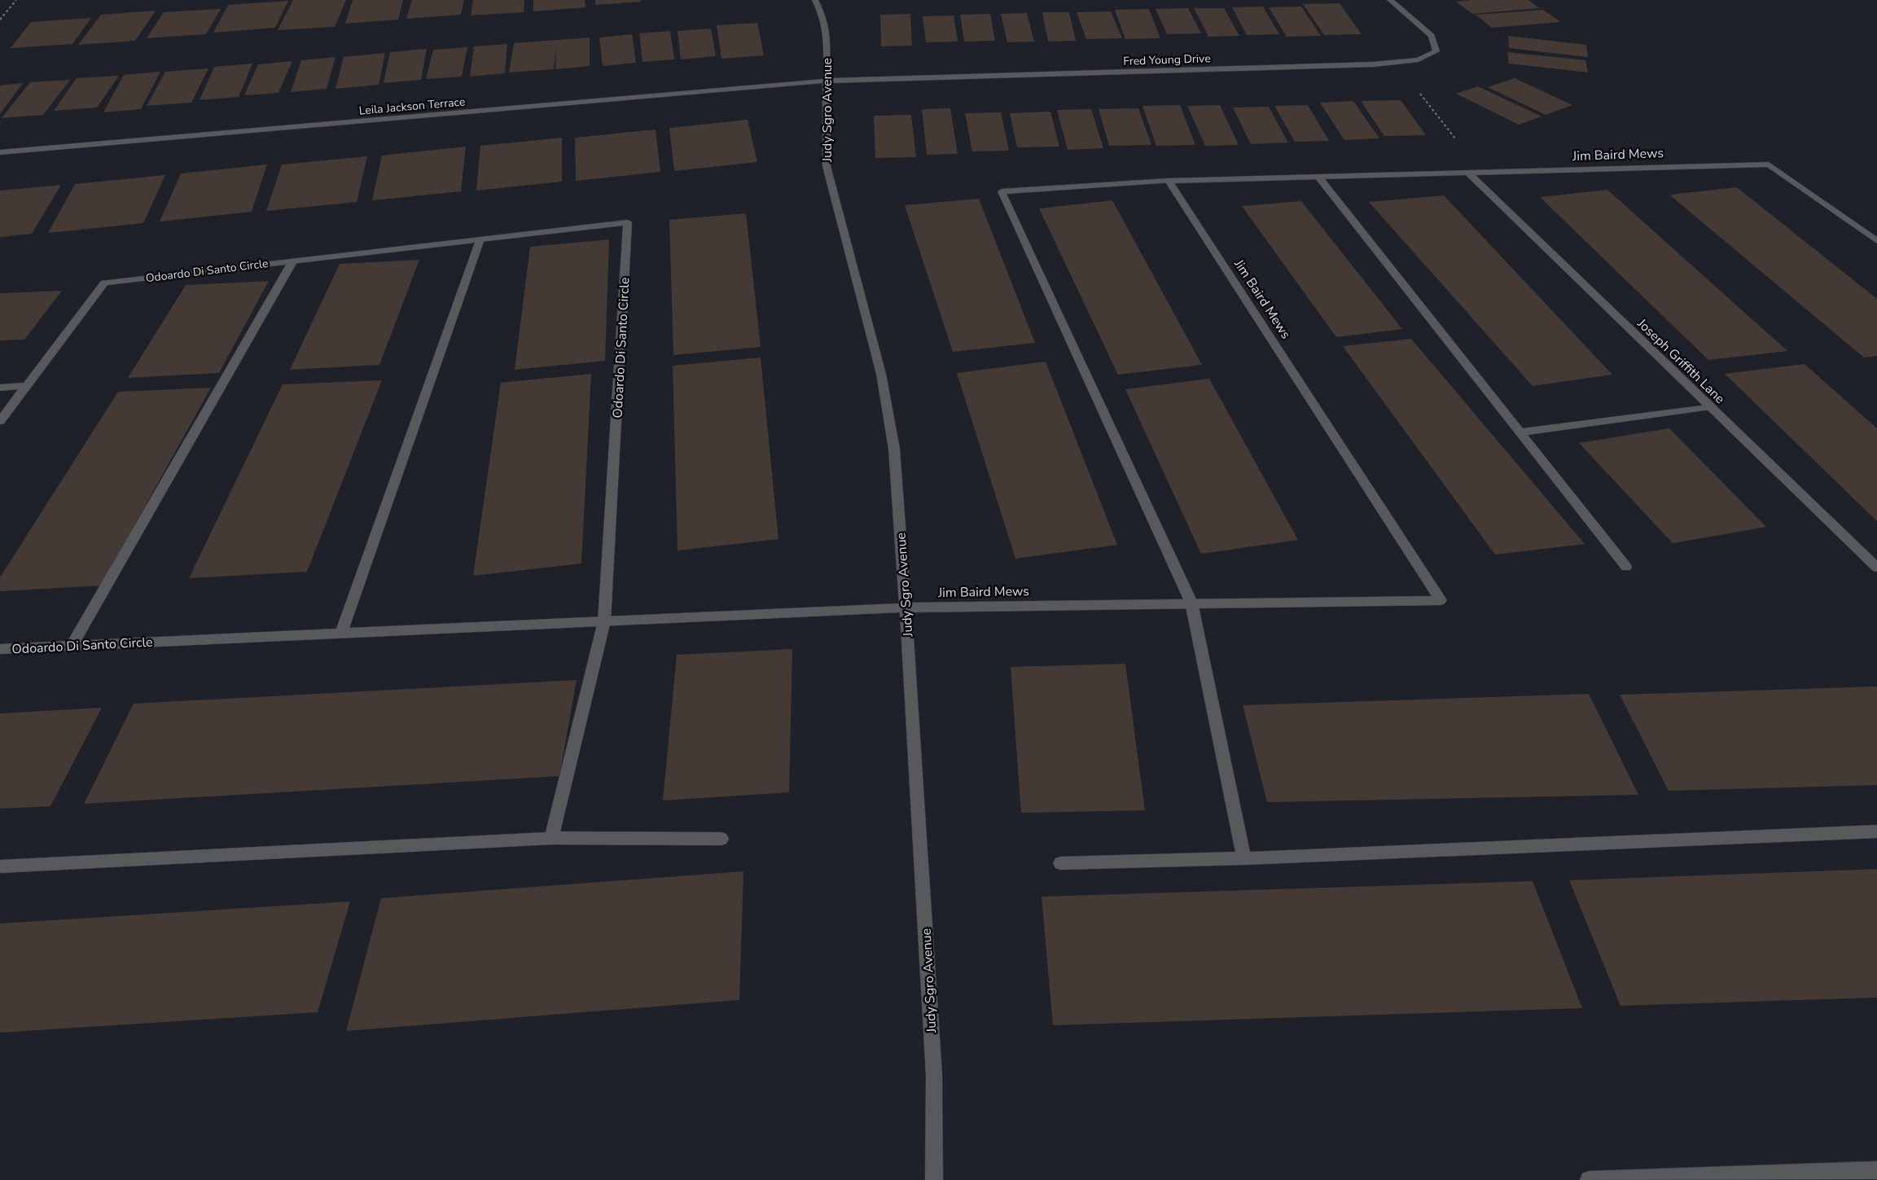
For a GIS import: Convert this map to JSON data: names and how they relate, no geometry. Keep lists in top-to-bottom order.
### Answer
{
  "streets": {
    "street": [
      "Fred Young Drive",
      "Leila Jackson Terrace",
      "Judy Sgro Avenue",
      "Jim Baird Mews",
      "Odoardo Di Santo Circle",
      "Joseph Griffith Lane"
    ]
  },
  "crossings": [
    ["Fred Young Drive", "Leila Jackson Terrace"],
    ["Fred Young Drive", "Judy Sgro Avenue"],
    ["Leila Jackson Terrace", "Judy Sgro Avenue"],
    ["Judy Sgro Avenue", "Jim Baird Mews"],
    ["Judy Sgro Avenue", "Odoardo Di Santo Circle"],
    ["Jim Baird Mews", "Odoardo Di Santo Circle"],
    ["Jim Baird Mews", "Joseph Griffith Lane"]
  ]
}
